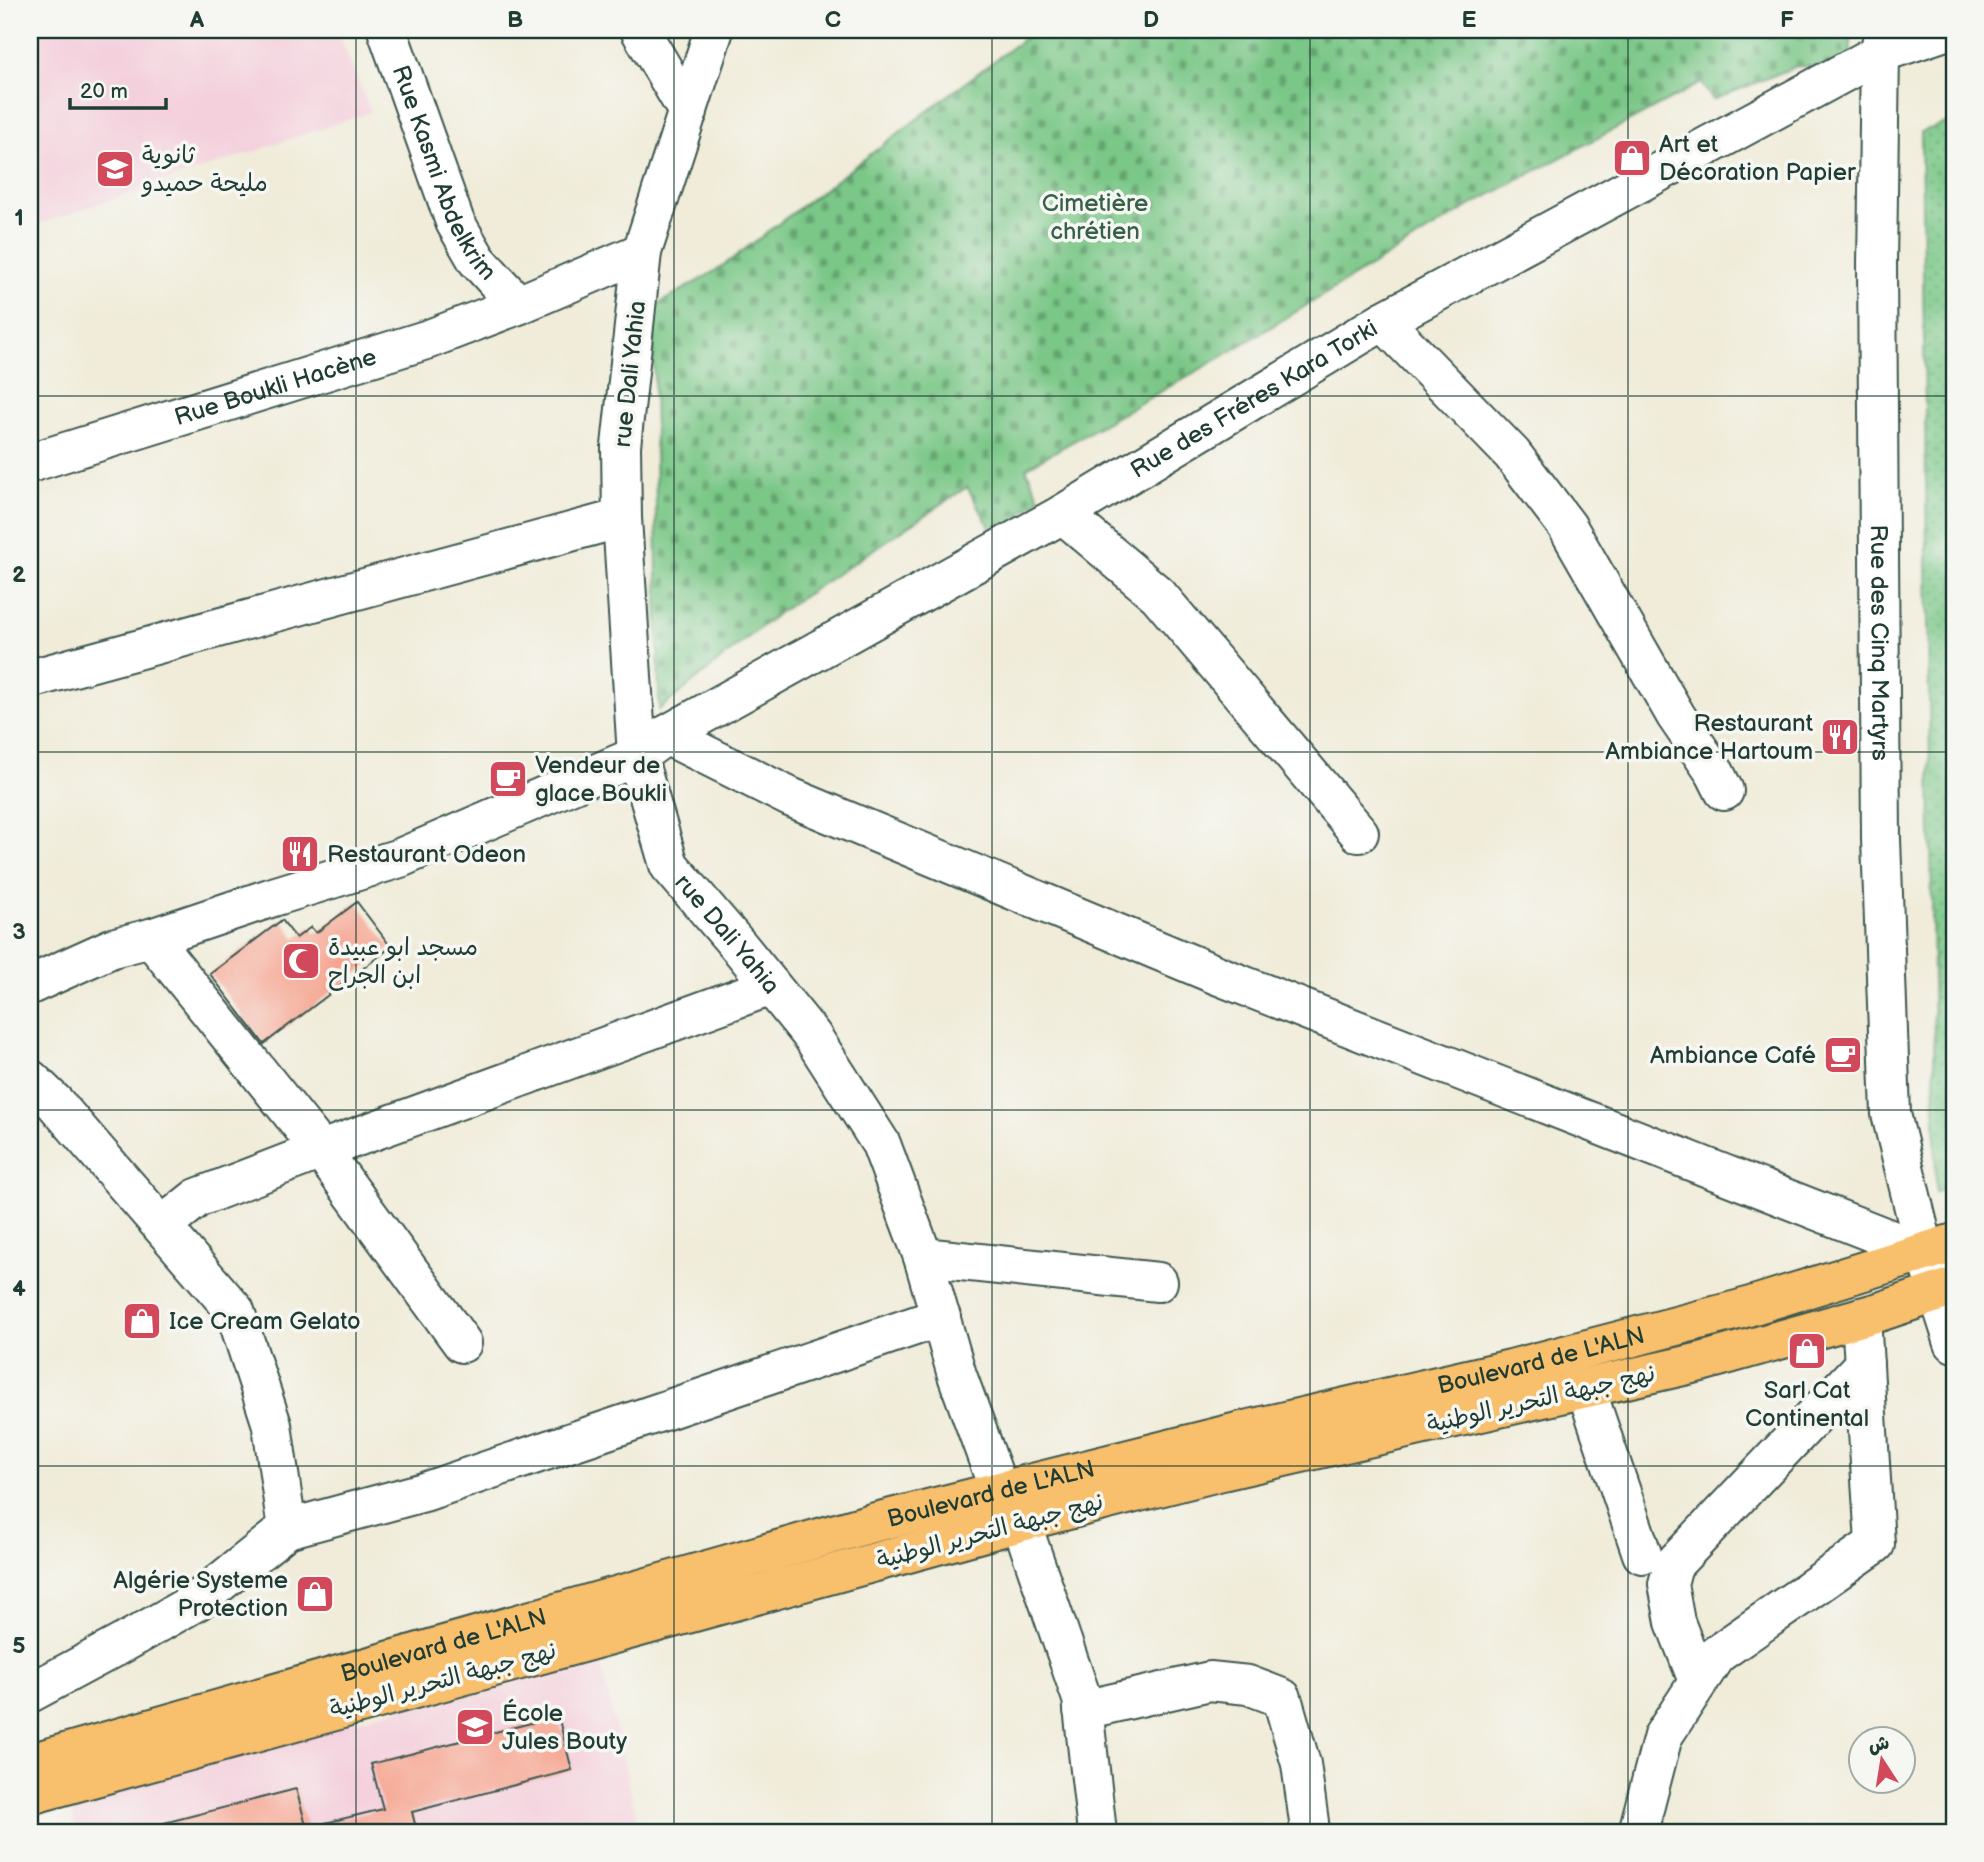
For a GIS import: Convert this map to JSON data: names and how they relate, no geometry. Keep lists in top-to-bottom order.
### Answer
{
  "streets": {
    "main road": ["Boulevard de L'ALN", "نهج جبهة التحرير الوطنية"],
    "street": [
      "Rue Kasmi Abdelkrim",
      "rue Dali Yahia",
      "Rue Boukli Hacène",
      "Rue des Fréres Kara Torki",
      "Rue des Cinq Martyrs"
    ]
  },
  "crossings": [
    ["Rue Kasmi Abdelkrim", "Rue Boukli Hacène"],
    ["rue Dali Yahia", "Rue Boukli Hacène"],
    ["rue Dali Yahia", "Rue des Fréres Kara Torki"],
    ["rue Dali Yahia", "Boulevard de L'ALN"],
    ["rue Dali Yahia", "نهج جبهة التحرير الوطنية"],
    ["Rue des Fréres Kara Torki", "Rue des Cinq Martyrs"],
    ["Rue des Cinq Martyrs", "Boulevard de L'ALN"],
    ["Rue des Cinq Martyrs", "نهج جبهة التحرير الوطنية"]
  ],
  "parks": ["Cimetière chrétien"],
  "places": {
    "shop": [
      "Art et Décoration Papier",
      "Ice Cream Gelato",
      "Sarl Cat Continental",
      "Algérie Systeme Protection"
    ],
    "school or university": ["ثانوية مليحة حميدو", "École Jules Bouty"],
    "restaurant": ["Restaurant Ambiance Hartoum", "Restaurant Odeon"],
    "cafe": ["Vendeur de glace Boukli", "Ambiance Café"],
    "mosque": ["مسجد ابو عبيدة ابن الجراح"]
  },
  "scale_bar": "20 m",
  "north": "top",
  "grid": {
    "columns": [
      "A",
      "B",
      "C",
      "D",
      "E",
      "F"
    ],
    "rows": [
      "1",
      "2",
      "3",
      "4",
      "5"
    ]
  }
}
